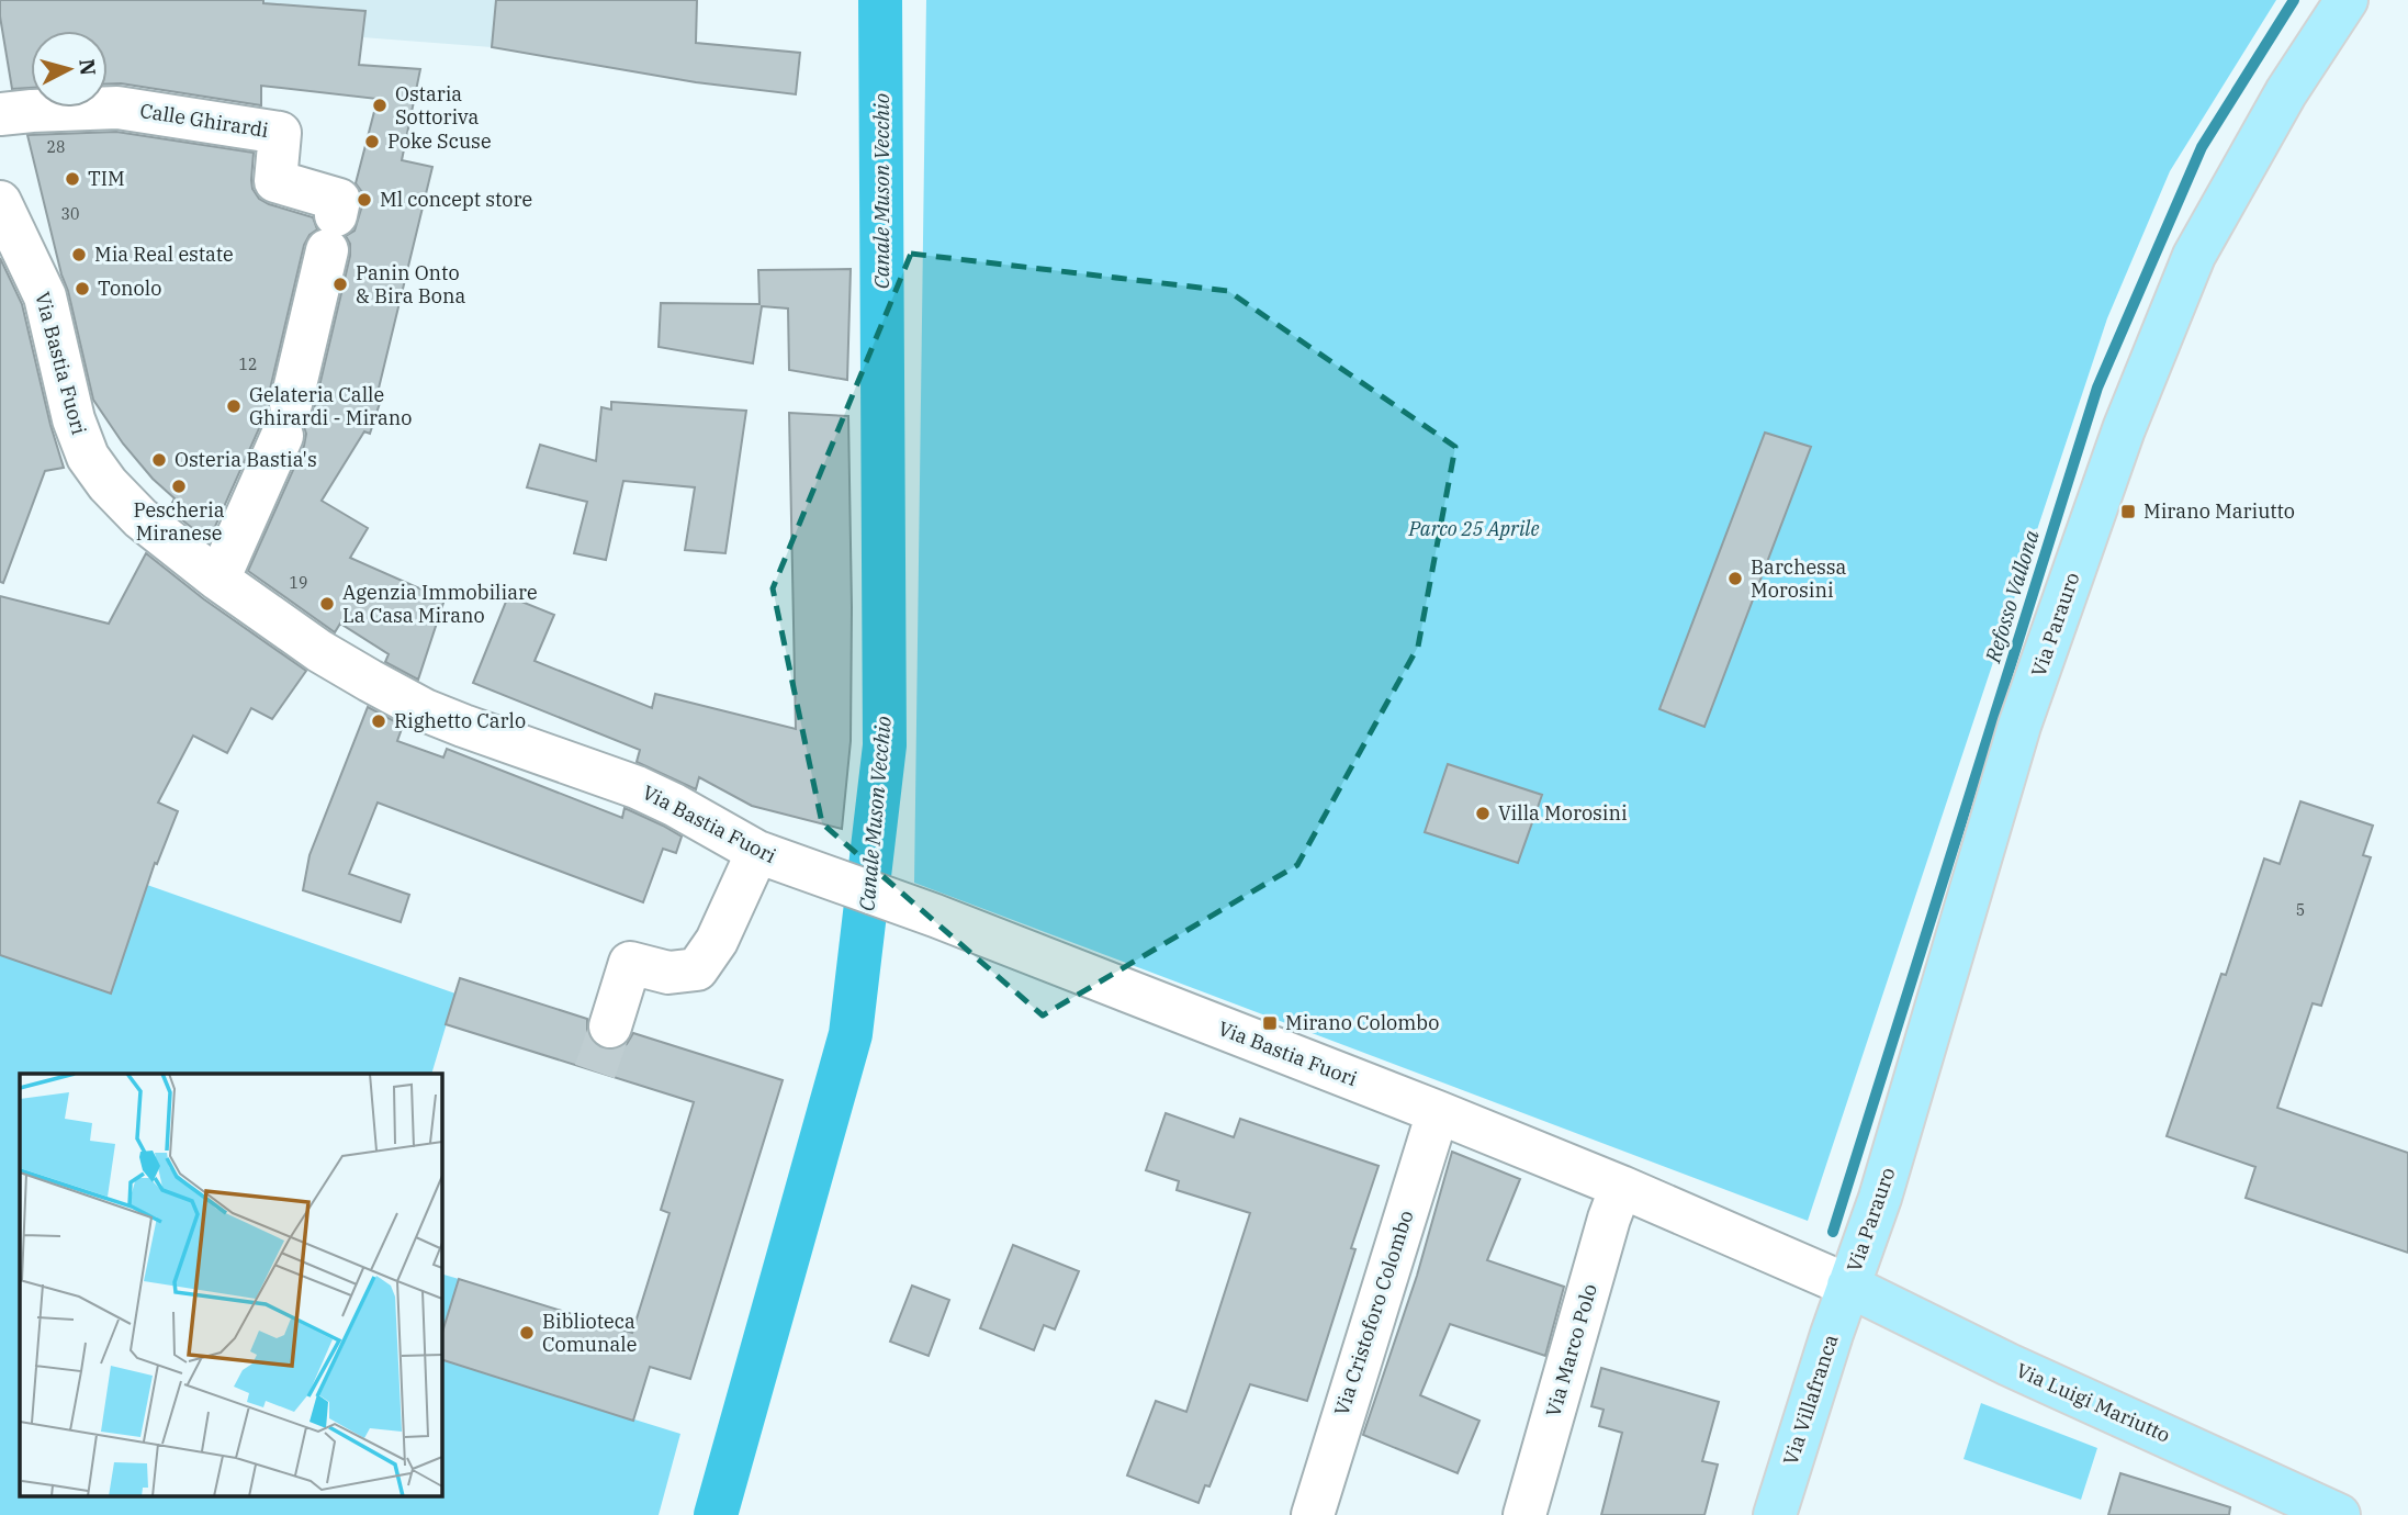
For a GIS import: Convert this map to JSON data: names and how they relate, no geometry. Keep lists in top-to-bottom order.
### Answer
{
  "streets": {
    "main road": ["Via Parauro", "Via Villafranca", "Via Luigi Mariutto"],
    "street": [
      "Calle Ghirardi",
      "Via Bastia Fuori",
      "Via Cristoforo Colombo",
      "Via Marco Polo"
    ]
  },
  "crossings": [
    ["Calle Ghirardi", "Via Bastia Fuori"],
    ["Via Bastia Fuori", "Via Parauro"],
    ["Via Bastia Fuori", "Via Cristoforo Colombo"],
    ["Via Bastia Fuori", "Via Marco Polo"],
    ["Via Bastia Fuori", "Via Villafranca"],
    ["Via Bastia Fuori", "Via Luigi Mariutto"],
    ["Via Parauro", "Via Villafranca"],
    ["Via Parauro", "Via Luigi Mariutto"],
    ["Via Villafranca", "Via Luigi Mariutto"]
  ],
  "water": ["Canale Muson Vecchio", "Refosso Vallona"],
  "parks": ["Parco 25 Aprile"],
  "places": {
    "other": [
      "Ostaria Sottoriva",
      "Poke Scuse",
      "TIM",
      "Ml concept store",
      "Mia Real estate",
      "Panin Onto & Bira Bona",
      "Tonolo",
      "Gelateria Calle Ghirardi - Mirano",
      "Osteria Bastia's",
      "Pescheria Miranese",
      "Barchessa Morosini",
      "Agenzia Immobiliare La Casa Mirano",
      "Righetto Carlo",
      "Villa Morosini",
      "Biblioteca Comunale"
    ],
    "transit": ["Mirano Mariutto", "Mirano Colombo"]
  },
  "house_numbers": [
    "28",
    "30",
    "12",
    "19",
    "5"
  ],
  "north": "right"
}
